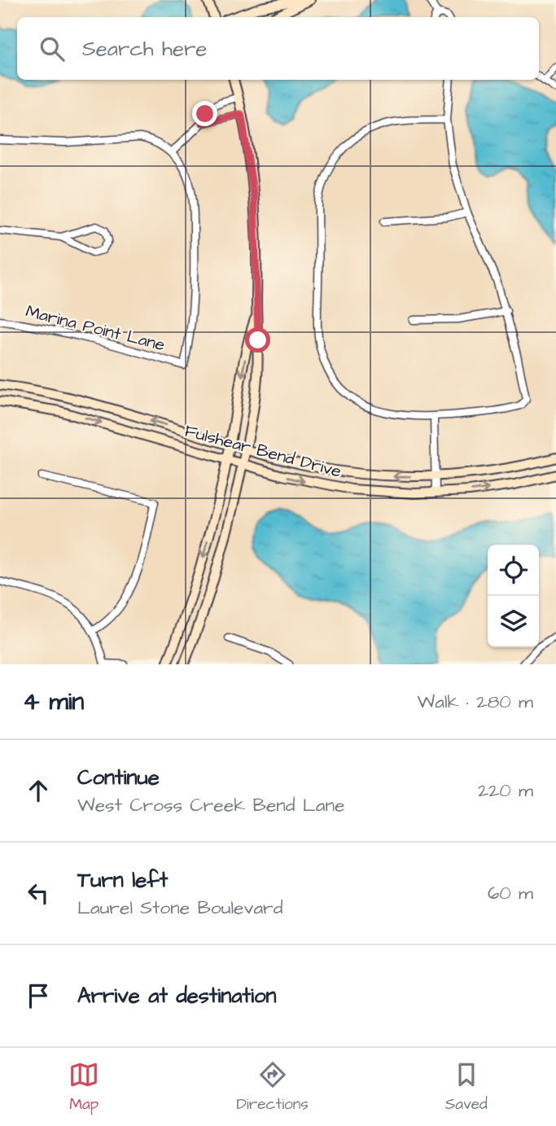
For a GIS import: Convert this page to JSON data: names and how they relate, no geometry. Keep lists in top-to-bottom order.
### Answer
{
  "streets": {
    "main road": ["Fulshear Bend Drive"],
    "street": ["Marina Point Lane"]
  },
  "page": {
    "search": "Search here",
    "heading": ["4 min", "Walk · 280 m"],
    "list": [
      ["Continue", "West Cross Creek Bend Lane", "220 m"],
      ["Turn left", "Laurel Stone Boulevard", "60 m"],
      "Arrive at destination"
    ],
    "nav": ["Map", "Directions", "Saved"]
  }
}
